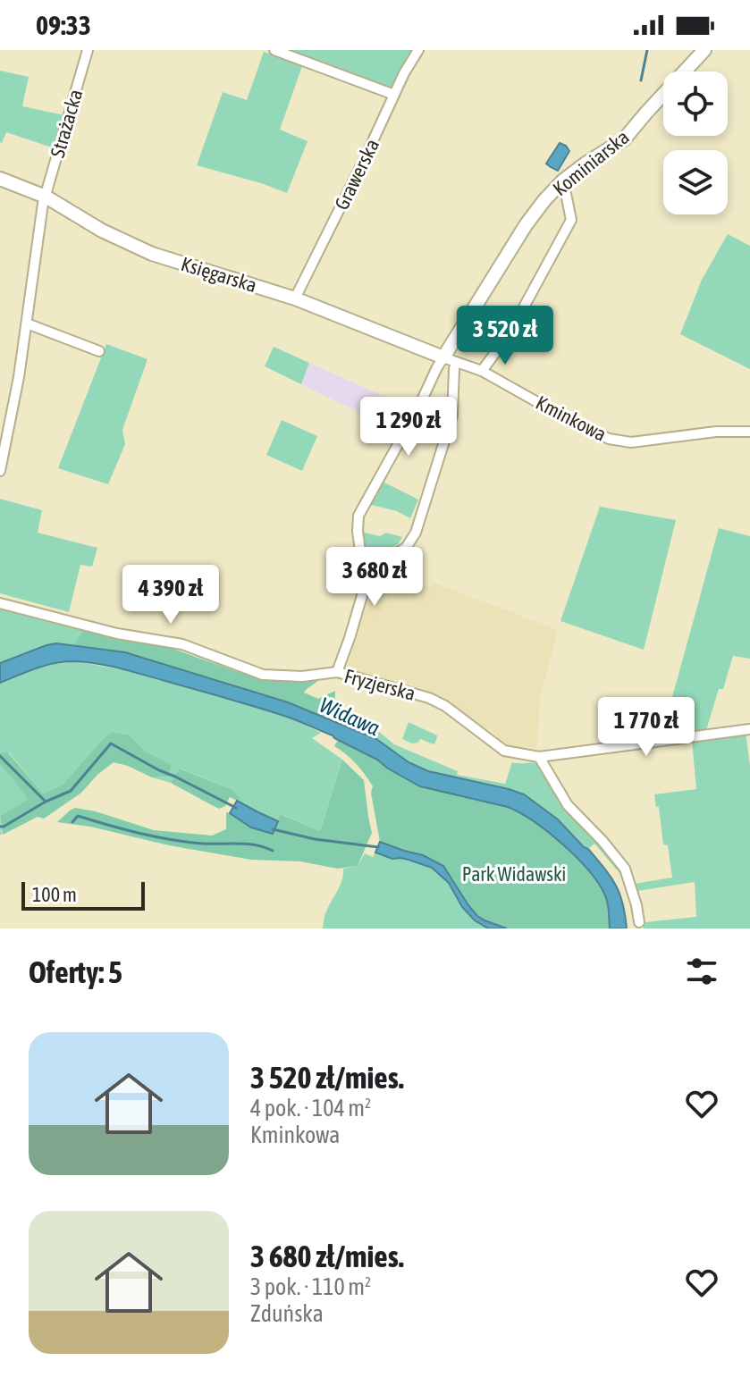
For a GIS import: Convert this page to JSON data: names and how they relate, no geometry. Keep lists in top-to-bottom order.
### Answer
{
  "streets": {
    "street": [
      "Strażacka",
      "Kominiarska",
      "Grawerska",
      "Księgarska",
      "Kminkowa",
      "Fryzjerska"
    ]
  },
  "crossings": [
    ["Strażacka", "Księgarska"],
    ["Kominiarska", "Księgarska"],
    ["Kominiarska", "Kminkowa"],
    ["Grawerska", "Księgarska"],
    ["Księgarska", "Kminkowa"]
  ],
  "water": ["Widawa"],
  "parks": ["Park Widawski"],
  "scale_bar": "100 m",
  "page": {
    "status": "09:33",
    "price": [
      "3 520 zł",
      "1 290 zł",
      "3 680 zł",
      "4 390 zł",
      "1 770 zł"
    ],
    "scale": "100 m",
    "heading": "Oferty: 5",
    "list": [
      {
        "name": "3 520 zł/mies.",
        "note": "4 pok. · 104 m² · Kminkowa"
      },
      {
        "name": "3 680 zł/mies.",
        "note": "3 pok. · 110 m² · Zduńska"
      }
    ]
  }
}
